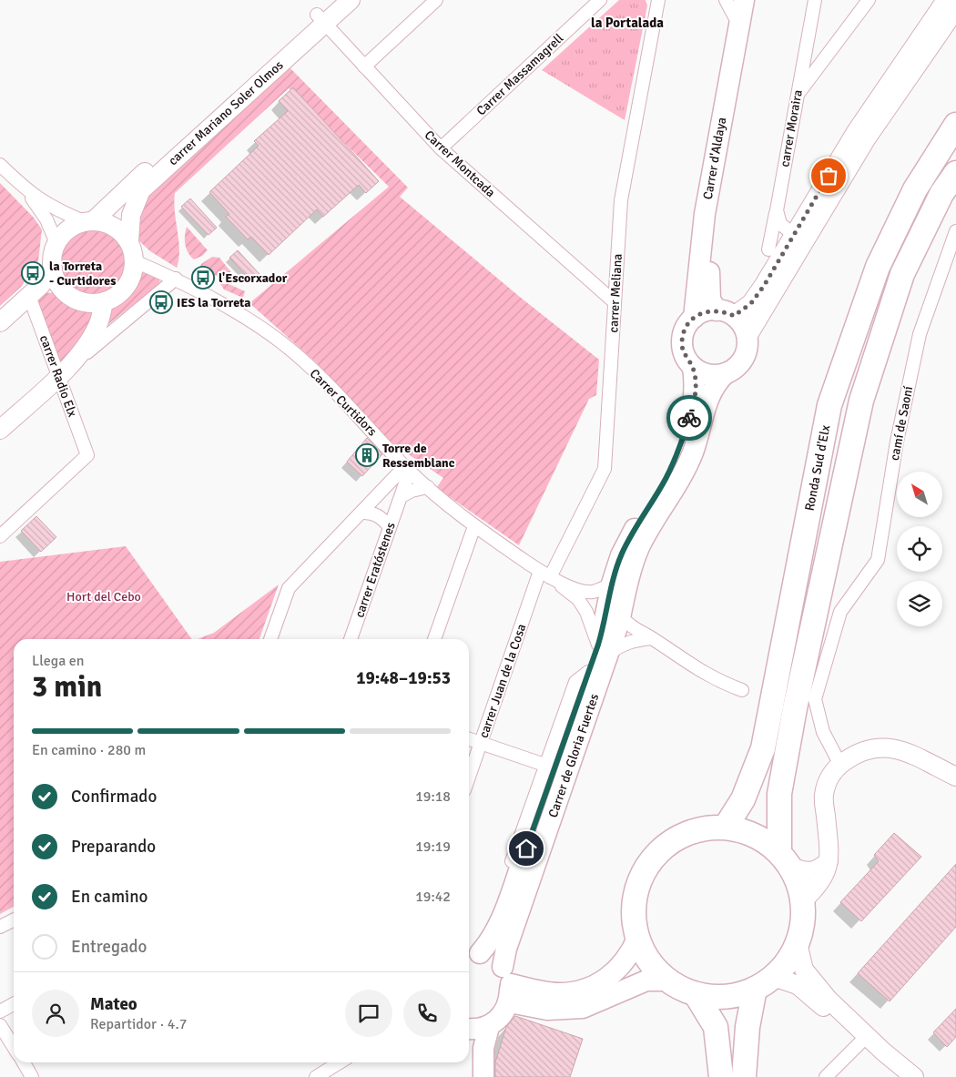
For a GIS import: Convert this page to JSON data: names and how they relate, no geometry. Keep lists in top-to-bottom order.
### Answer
{
  "streets": {
    "highway": ["Ronda Sud d'Elx"],
    "main road": ["carrer Mariano Soler Olmos", "Carrer d'Aldaya", "Carrer de Gloria Fuertes"],
    "street": [
      "Carrer Massamagrell",
      "carrer Moraira",
      "Carrer Montcada",
      "carrer Meliana",
      "carrer Radio Elx",
      "Carrer Curtidors",
      "camí de Saoní",
      "carrer Eratóstenes",
      "carrer Juan de la Cosa"
    ]
  },
  "crossings": [
    ["Carrer Massamagrell", "Carrer Montcada"],
    ["carrer Mariano Soler Olmos", "Carrer Montcada"],
    ["carrer Mariano Soler Olmos", "Carrer Curtidors"],
    ["Carrer Montcada", "carrer Meliana"],
    ["carrer Meliana", "Carrer Curtidors"],
    ["carrer Meliana", "carrer Juan de la Cosa"],
    ["Carrer Curtidors", "carrer Eratóstenes"],
    ["Carrer Curtidors", "carrer Juan de la Cosa"],
    ["Carrer Curtidors", "Carrer de Gloria Fuertes"]
  ],
  "districts": ["la Portalada"],
  "parks": ["Hort del Cebo"],
  "places": {
    "bus stop": ["la Torreta - Curtidores", "l'Escorxador", "IES la Torreta"],
    "building": ["Torre de Ressemblanc"]
  },
  "north": "top left",
  "page": {
    "heading": ["3 min", "Llega en", "19:48–19:53"],
    "panel": ["Mateo", "Repartidor · 4.7"],
    "bar": "En camino · 280 m",
    "list": [
      ["Confirmado", "19:18"],
      ["Preparando", "19:19"],
      ["En camino", "19:42"],
      "Entregado"
    ]
  }
}
